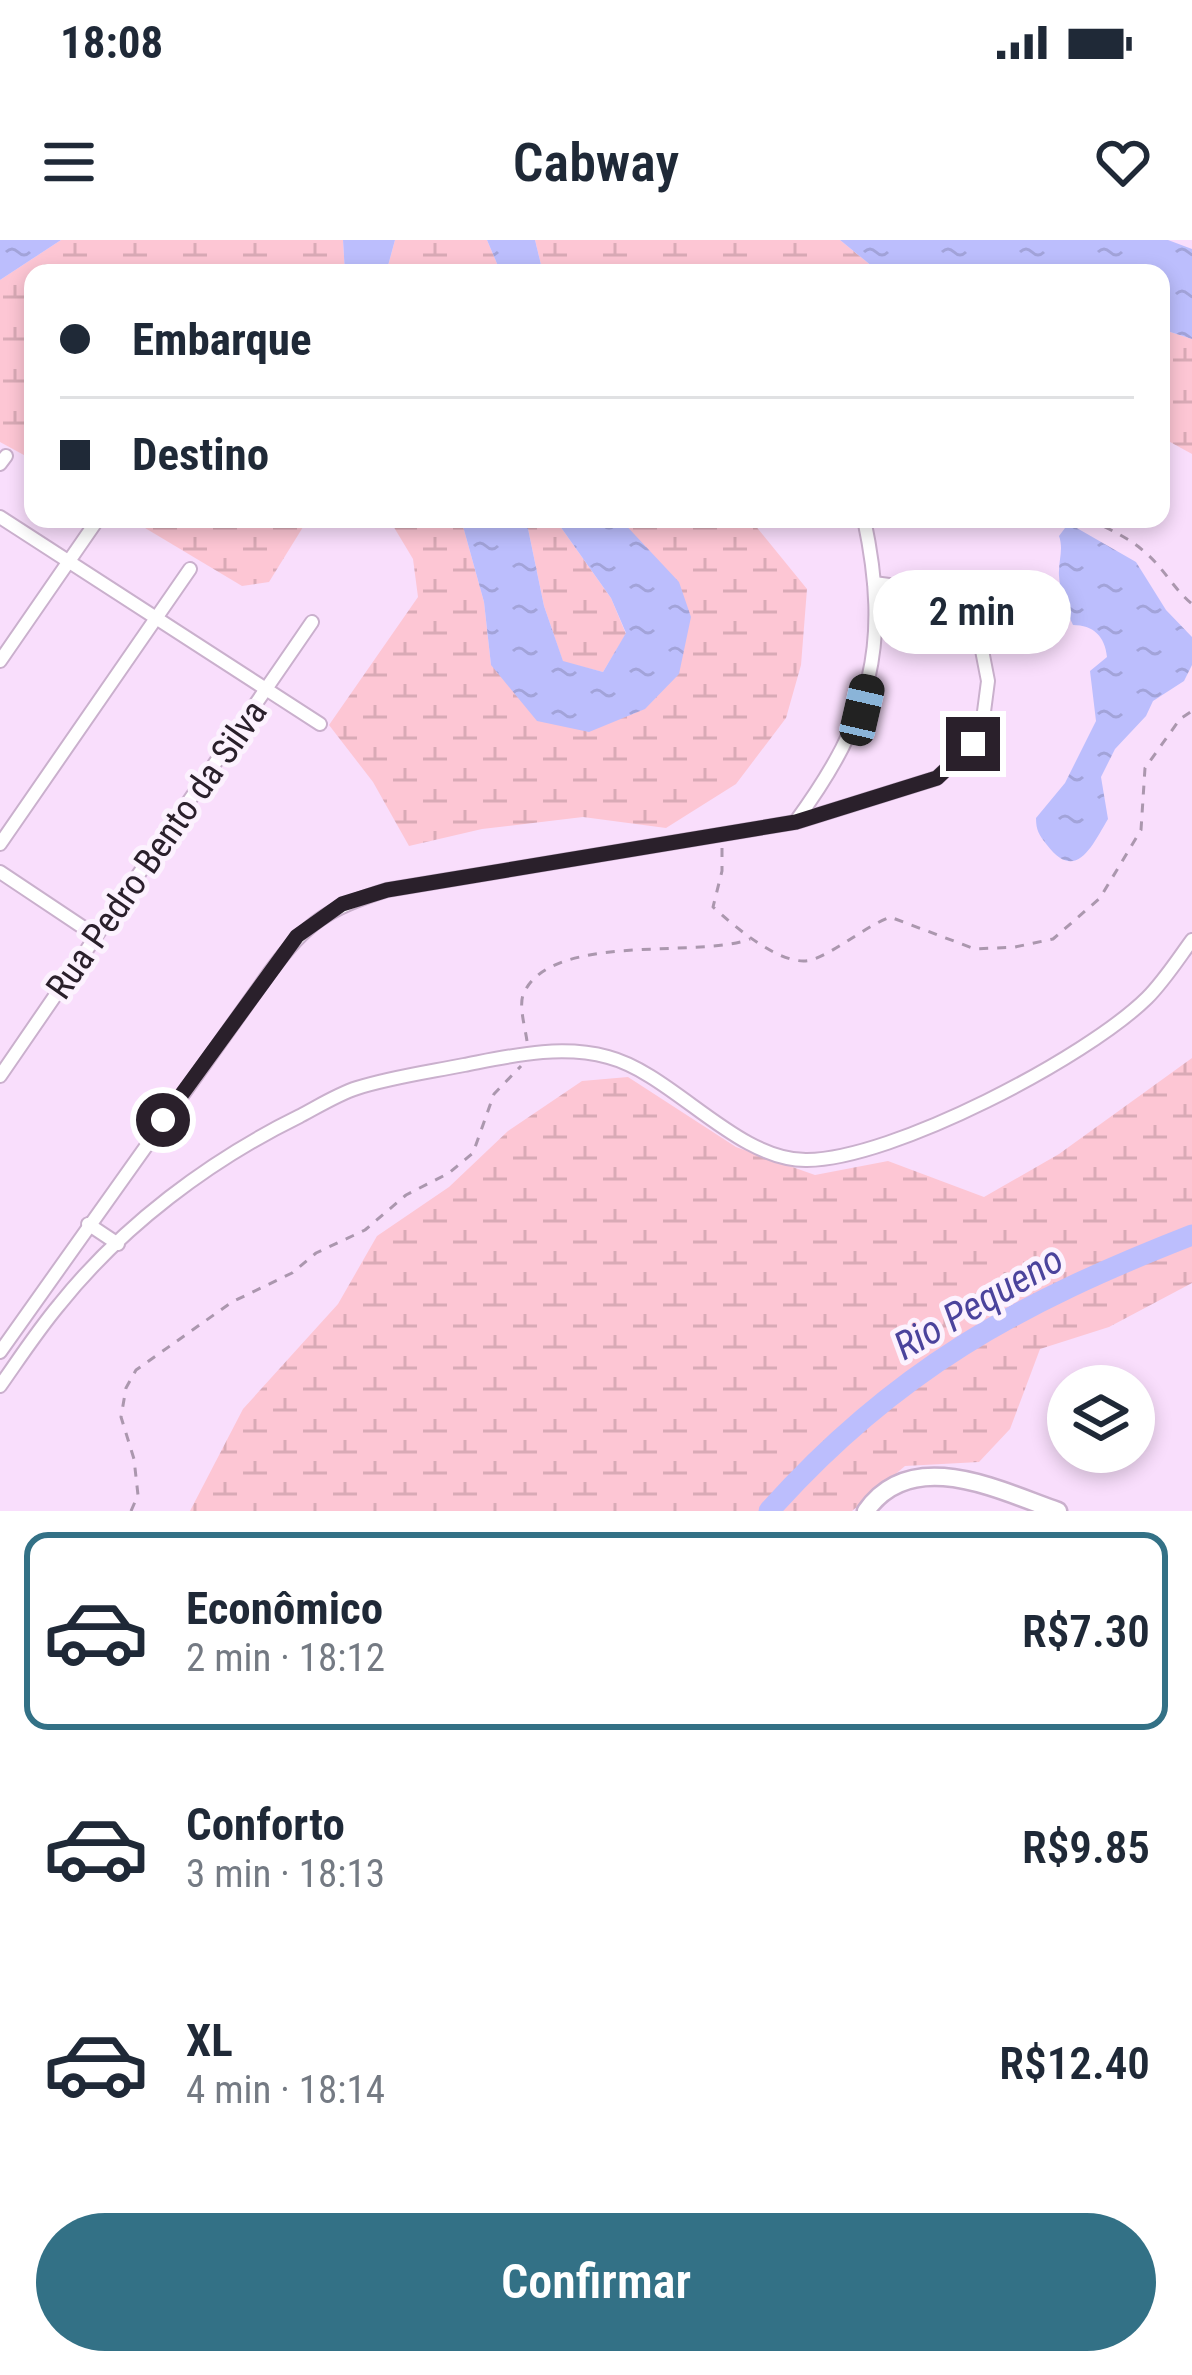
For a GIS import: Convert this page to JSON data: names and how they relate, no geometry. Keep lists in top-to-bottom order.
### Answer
{
  "streets": {
    "street": ["Rua Pedro Bento da Silva"]
  },
  "water": ["Rio Pequeno"],
  "page": {
    "status": "18:08",
    "header": "Cabway",
    "banner": ["Embarque", "Destino"],
    "bubble": "2 min",
    "list": [
      {
        "name": "Econômico",
        "note": "2 min · 18:12",
        "value": "R$7.30"
      },
      {
        "name": "Conforto",
        "note": "3 min · 18:13",
        "value": "R$9.85"
      },
      {
        "name": "XL",
        "note": "4 min · 18:14",
        "value": "R$12.40"
      }
    ],
    "buttons": "Confirmar"
  }
}
